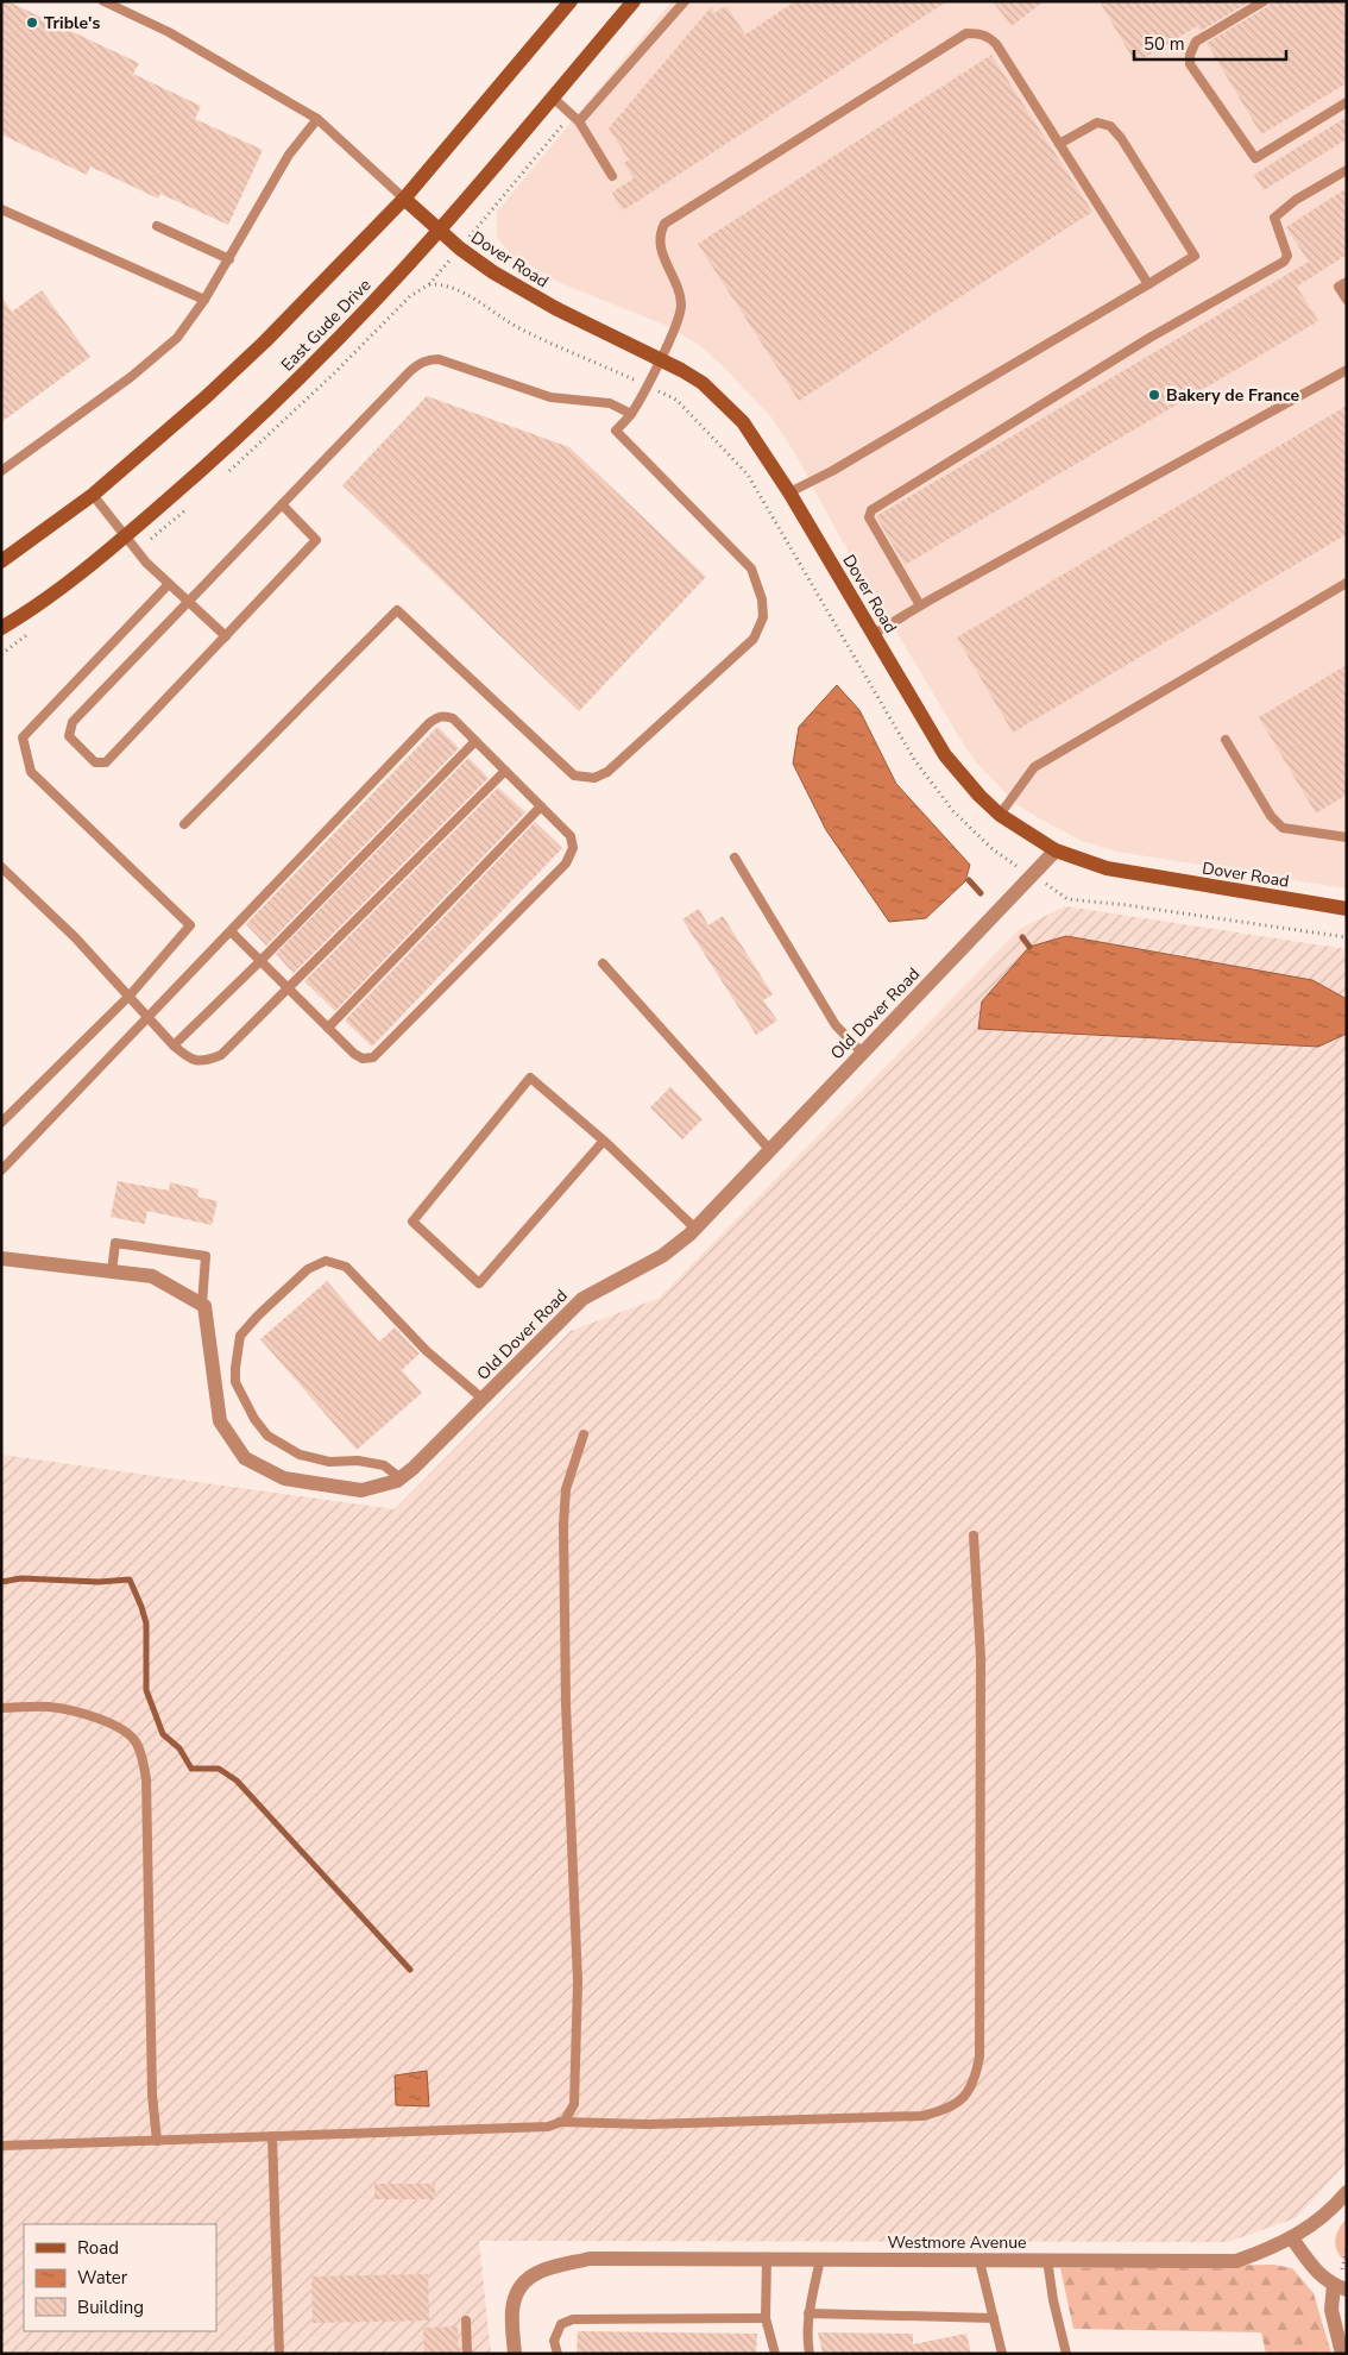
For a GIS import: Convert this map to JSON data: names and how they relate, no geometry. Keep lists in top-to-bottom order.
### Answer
{
  "streets": {
    "main road": ["Dover Road", "East Gude Drive"],
    "street": ["Old Dover Road", "Westmore Avenue"]
  },
  "crossings": [
    ["Dover Road", "East Gude Drive"],
    ["Dover Road", "Old Dover Road"]
  ],
  "places": ["Trible's", "Bakery de France"],
  "legend": ["Road", "Water", "Building"],
  "scale_bar": "50 m"
}
